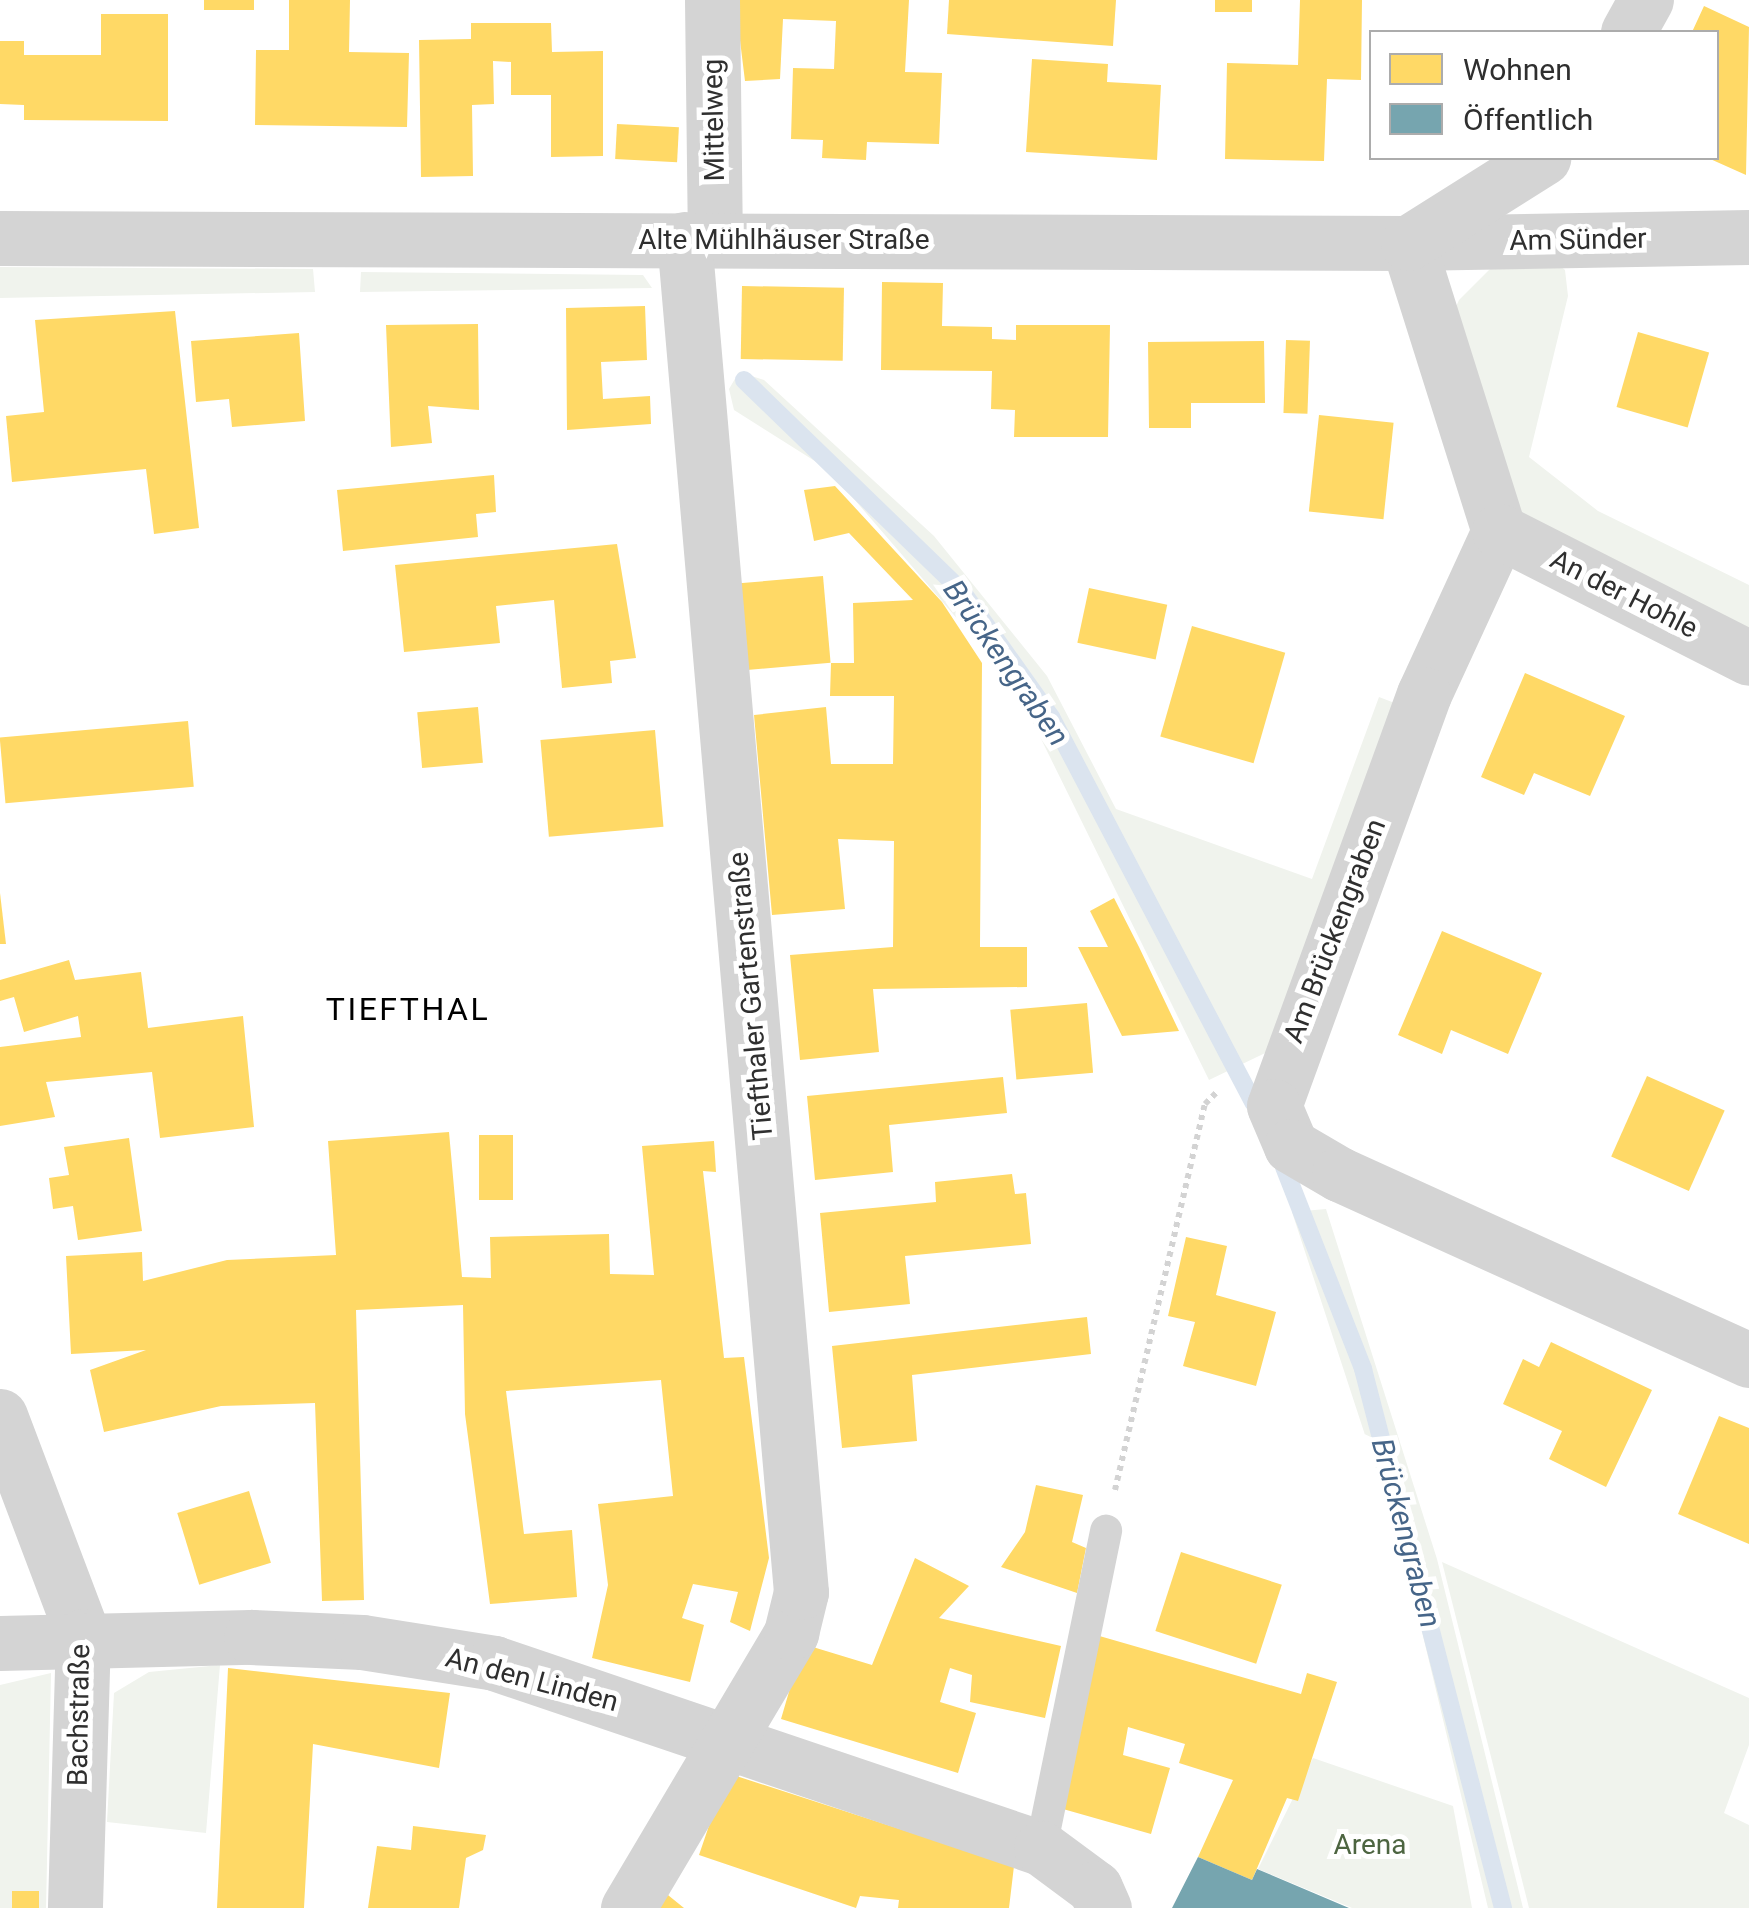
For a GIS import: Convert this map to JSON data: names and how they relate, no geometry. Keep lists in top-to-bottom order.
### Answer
{
  "streets": {
    "street": [
      "Mittelweg",
      "Alte Mühlhäuser Straße",
      "Am Sünder",
      "An der Hohle",
      "Am Brückengraben",
      "Tiefthaler Gartenstraße",
      "An den Linden",
      "Bachstraße"
    ]
  },
  "crossings": [
    ["Mittelweg", "Alte Mühlhäuser Straße"],
    ["Mittelweg", "Tiefthaler Gartenstraße"],
    ["Alte Mühlhäuser Straße", "Am Sünder"],
    ["Alte Mühlhäuser Straße", "Tiefthaler Gartenstraße"],
    ["An der Hohle", "Am Brückengraben"],
    ["Tiefthaler Gartenstraße", "An den Linden"],
    ["An den Linden", "Bachstraße"]
  ],
  "districts": ["TIEFTHAL"],
  "water": ["Brückengraben"],
  "parks": ["Arena"],
  "legend": ["Wohnen", "Öffentlich"]
}
